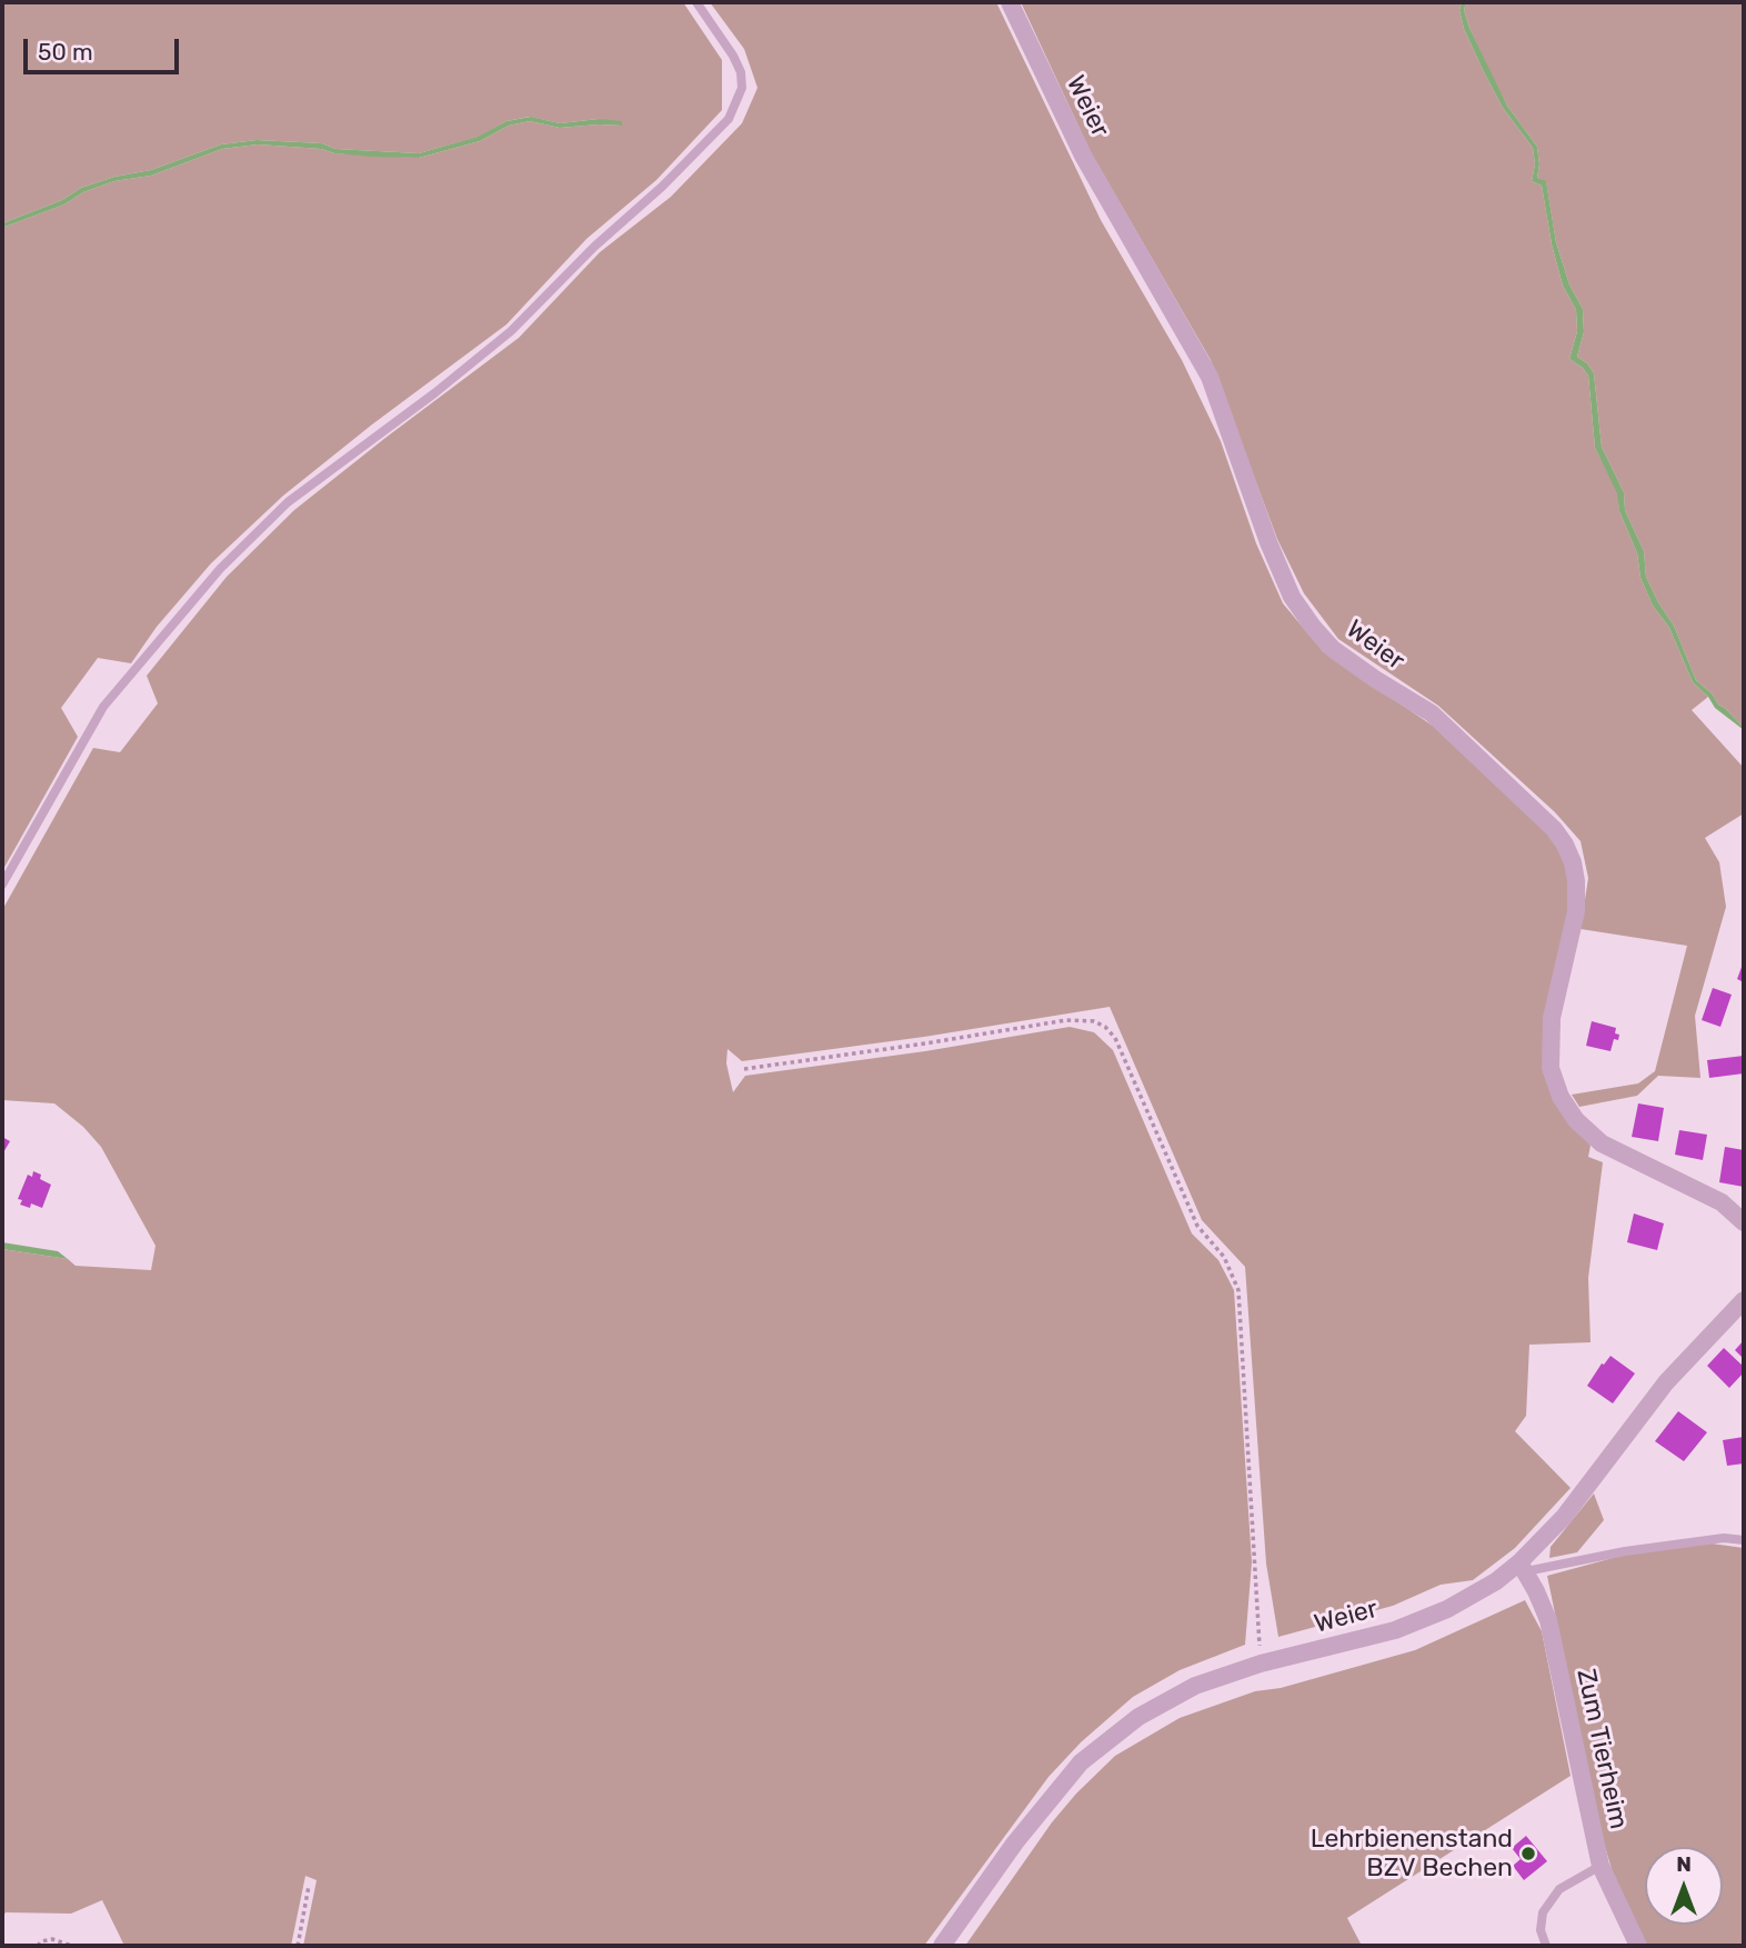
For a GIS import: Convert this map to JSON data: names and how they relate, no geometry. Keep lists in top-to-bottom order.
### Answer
{
  "streets": {
    "street": ["Weier", "Zum Tierheim"]
  },
  "crossings": [
    ["Weier", "Zum Tierheim"]
  ],
  "places": ["Lehrbienenstand BZV Bechen"],
  "scale_bar": "50 m",
  "north": "top"
}
